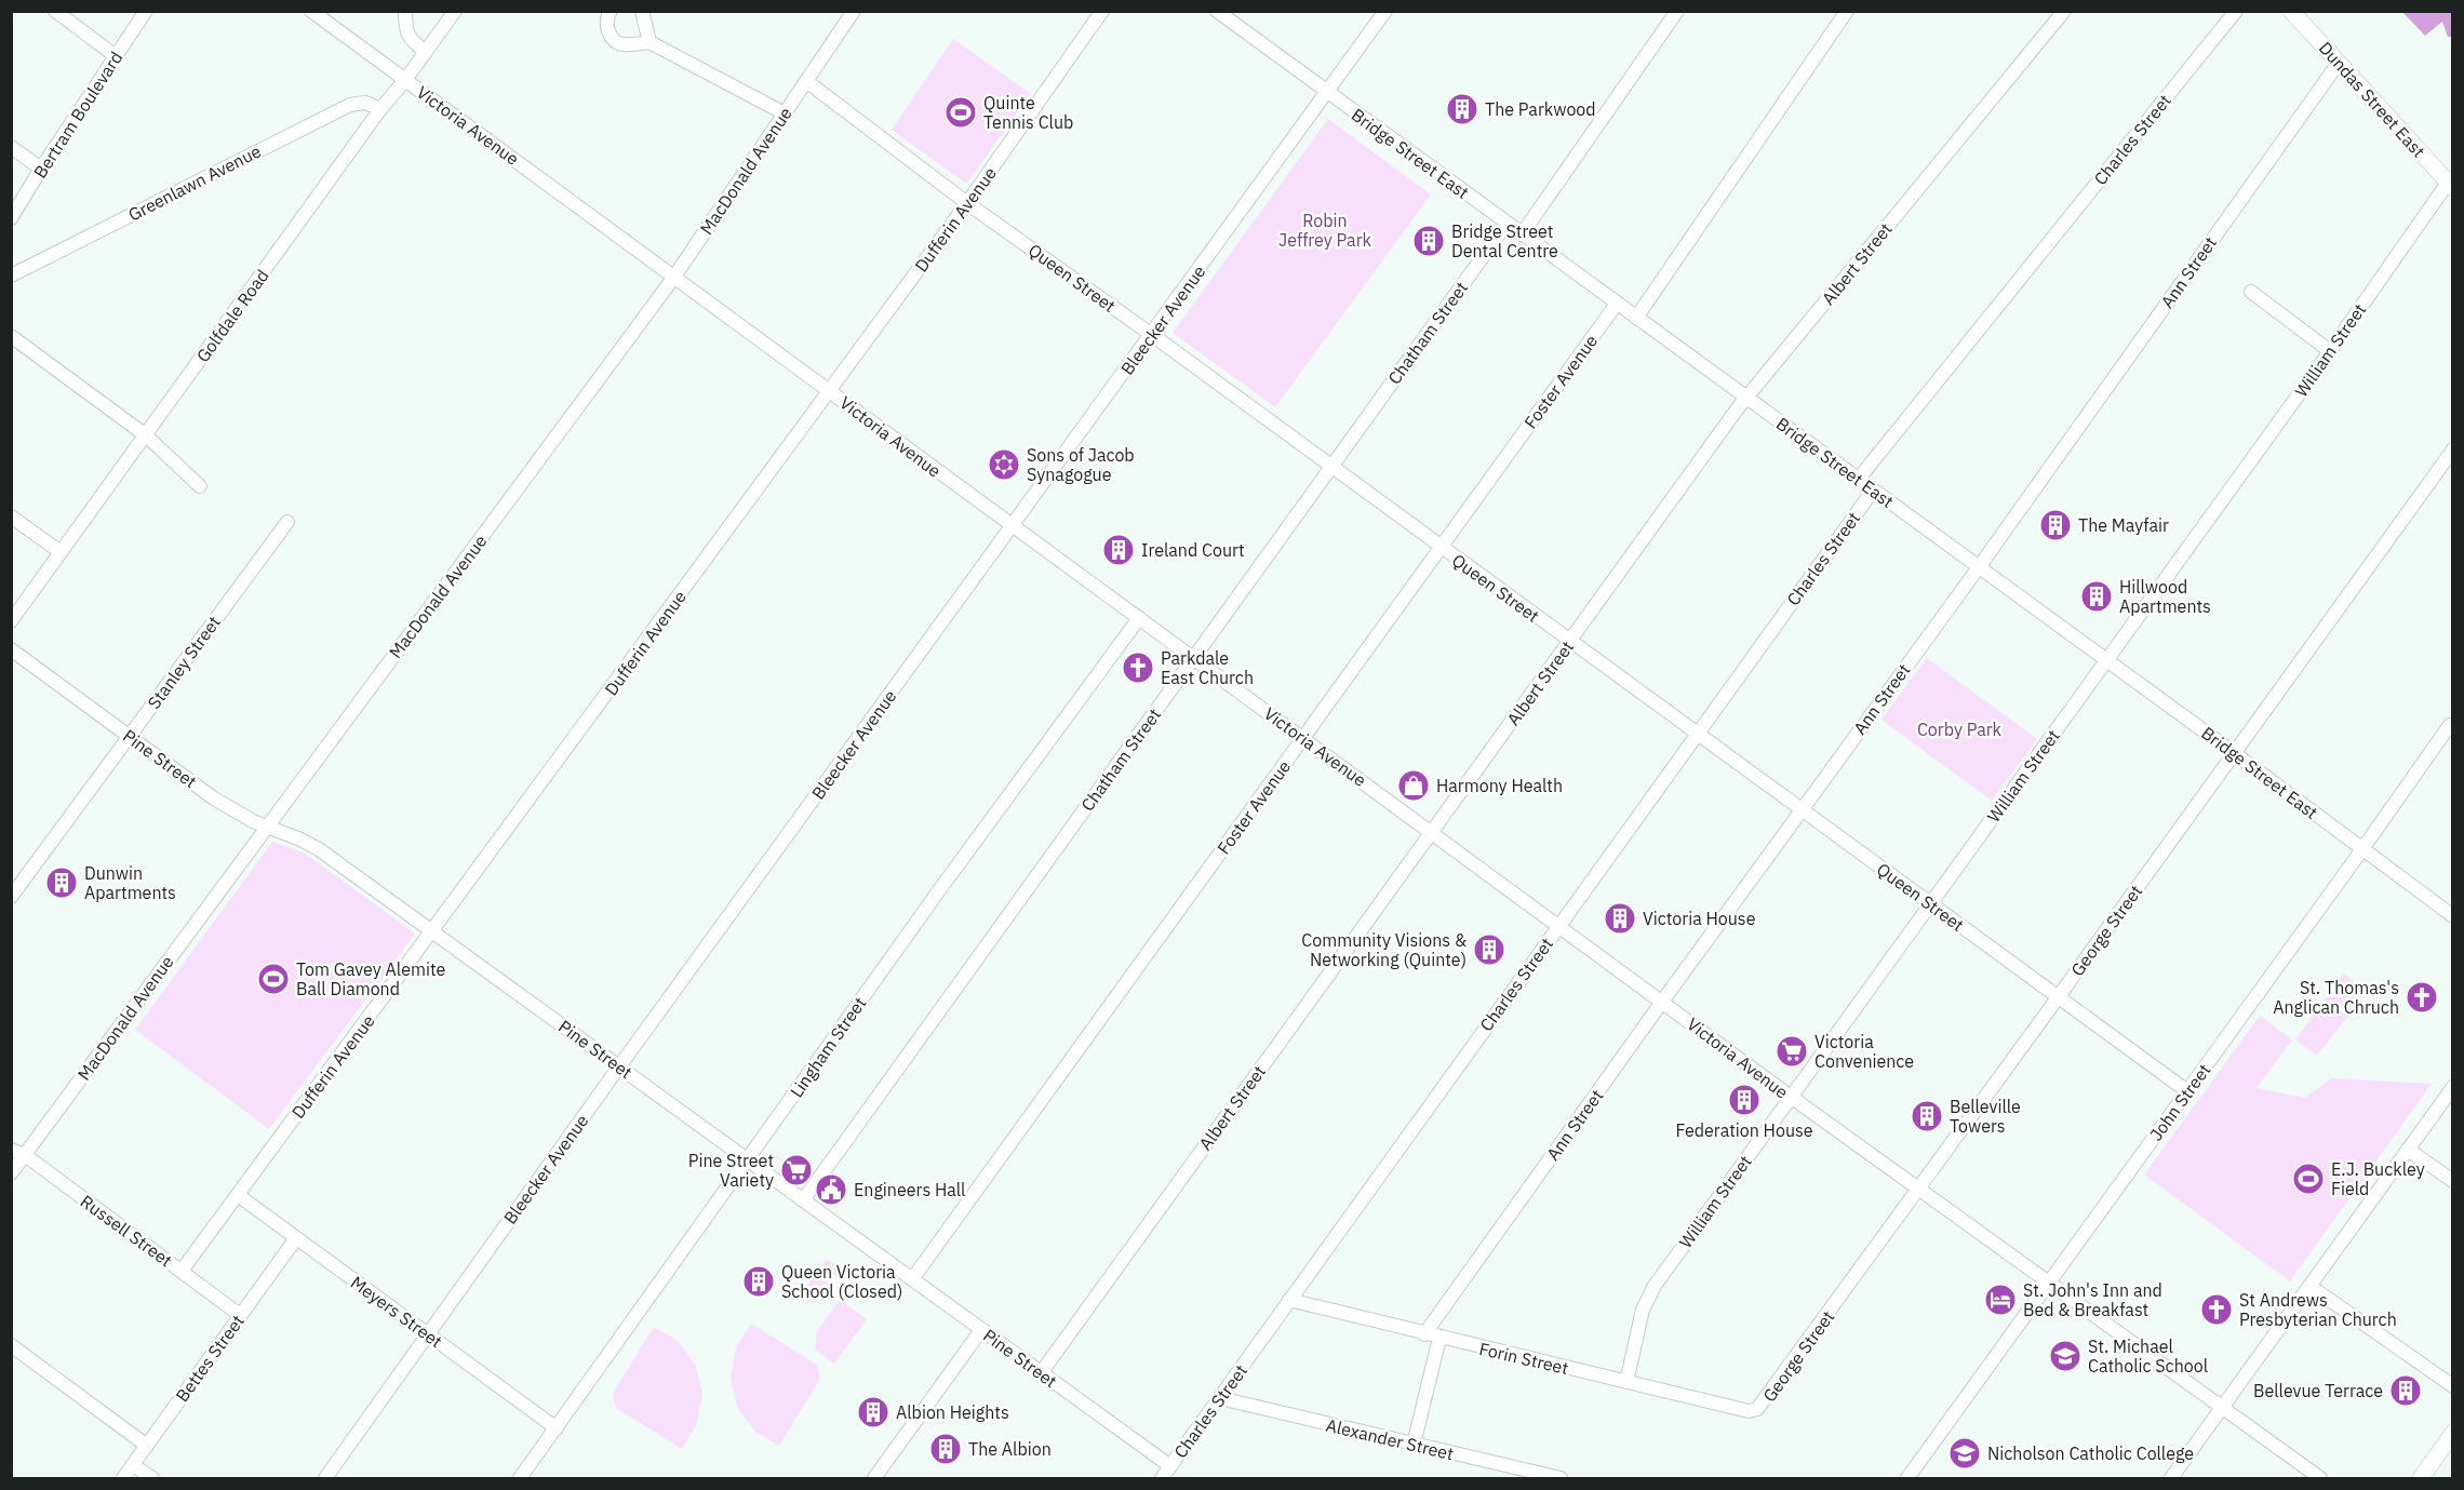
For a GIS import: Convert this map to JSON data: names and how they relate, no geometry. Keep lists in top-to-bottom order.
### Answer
{
  "streets": {
    "main road": ["Dundas Street East"],
    "street": [
      "Bertram Boulevard",
      "Victoria Avenue",
      "Charles Street",
      "Bridge Street East",
      "MacDonald Avenue",
      "Greenlawn Avenue",
      "Dufferin Avenue",
      "Albert Street",
      "Ann Street",
      "Queen Street",
      "Golfdale Road",
      "Bleecker Avenue",
      "Chatham Street",
      "William Street",
      "Foster Avenue",
      "Stanley Street",
      "Pine Street",
      "George Street",
      "Lingham Street",
      "John Street",
      "Russell Street",
      "Meyers Street",
      "Bettes Street",
      "Forin Street",
      "Alexander Street"
    ]
  },
  "crossings": [
    ["Dundas Street East", "Ann Street"],
    ["Dundas Street East", "William Street"],
    ["Victoria Avenue", "Charles Street"],
    ["Victoria Avenue", "MacDonald Avenue"],
    ["Victoria Avenue", "Dufferin Avenue"],
    ["Victoria Avenue", "Albert Street"],
    ["Victoria Avenue", "Ann Street"],
    ["Victoria Avenue", "Golfdale Road"],
    ["Victoria Avenue", "Bleecker Avenue"],
    ["Victoria Avenue", "Chatham Street"],
    ["Victoria Avenue", "William Street"],
    ["Victoria Avenue", "Foster Avenue"],
    ["Victoria Avenue", "George Street"],
    ["Victoria Avenue", "Lingham Street"],
    ["Victoria Avenue", "John Street"],
    ["Charles Street", "Bridge Street East"],
    ["Charles Street", "Queen Street"],
    ["Charles Street", "Pine Street"],
    ["Charles Street", "Forin Street"],
    ["Charles Street", "Alexander Street"],
    ["Bridge Street East", "Albert Street"],
    ["Bridge Street East", "Ann Street"],
    ["Bridge Street East", "Bleecker Avenue"],
    ["Bridge Street East", "Chatham Street"],
    ["Bridge Street East", "William Street"],
    ["Bridge Street East", "Foster Avenue"],
    ["Bridge Street East", "George Street"],
    ["Bridge Street East", "John Street"],
    ["MacDonald Avenue", "Queen Street"],
    ["MacDonald Avenue", "Pine Street"],
    ["MacDonald Avenue", "Russell Street"],
    ["Greenlawn Avenue", "Golfdale Road"],
    ["Dufferin Avenue", "Queen Street"],
    ["Dufferin Avenue", "Pine Street"],
    ["Dufferin Avenue", "Russell Street"],
    ["Dufferin Avenue", "Meyers Street"],
    ["Albert Street", "Queen Street"],
    ["Albert Street", "Pine Street"],
    ["Ann Street", "Queen Street"],
    ["Ann Street", "Forin Street"],
    ["Queen Street", "Bleecker Avenue"],
    ["Queen Street", "Chatham Street"],
    ["Queen Street", "William Street"],
    ["Queen Street", "Foster Avenue"],
    ["Queen Street", "George Street"],
    ["Queen Street", "John Street"],
    ["Bleecker Avenue", "Pine Street"],
    ["Bleecker Avenue", "Meyers Street"],
    ["Chatham Street", "Pine Street"],
    ["William Street", "Forin Street"],
    ["Foster Avenue", "Pine Street"],
    ["Stanley Street", "Pine Street"],
    ["Pine Street", "Lingham Street"],
    ["George Street", "Forin Street"],
    ["Lingham Street", "Meyers Street"],
    ["Russell Street", "Bettes Street"],
    ["Meyers Street", "Bettes Street"]
  ],
  "parks": ["Robin Jeffrey Park", "Corby Park"],
  "places": {
    "building": [
      "The Parkwood",
      "Bridge Street Dental Centre",
      "The Mayfair",
      "Ireland Court",
      "Hillwood Apartments",
      "Dunwin Apartments",
      "Victoria House",
      "Community Visions & Networking (Quinte)",
      "Federation House",
      "Belleville Towers",
      "Queen Victoria School (Closed)",
      "Bellevue Terrace",
      "Albion Heights",
      "The Albion"
    ],
    "sports": ["Quinte Tennis Club", "Tom Gavey Alemite Ball Diamond", "E.J. Buckley Field"],
    "synagogue": ["Sons of Jacob Synagogue"],
    "church": ["Parkdale East Church", "St. Thomas's Anglican Chruch", "St Andrews Presbyterian Church"],
    "shop": ["Harmony Health"],
    "supermarket": ["Victoria Convenience", "Pine Street Variety"],
    "public building": ["Engineers Hall"],
    "hotel": ["St. John's Inn and Bed & Breakfast"],
    "school or university": ["St. Michael Catholic School", "Nicholson Catholic College"]
  }
}
